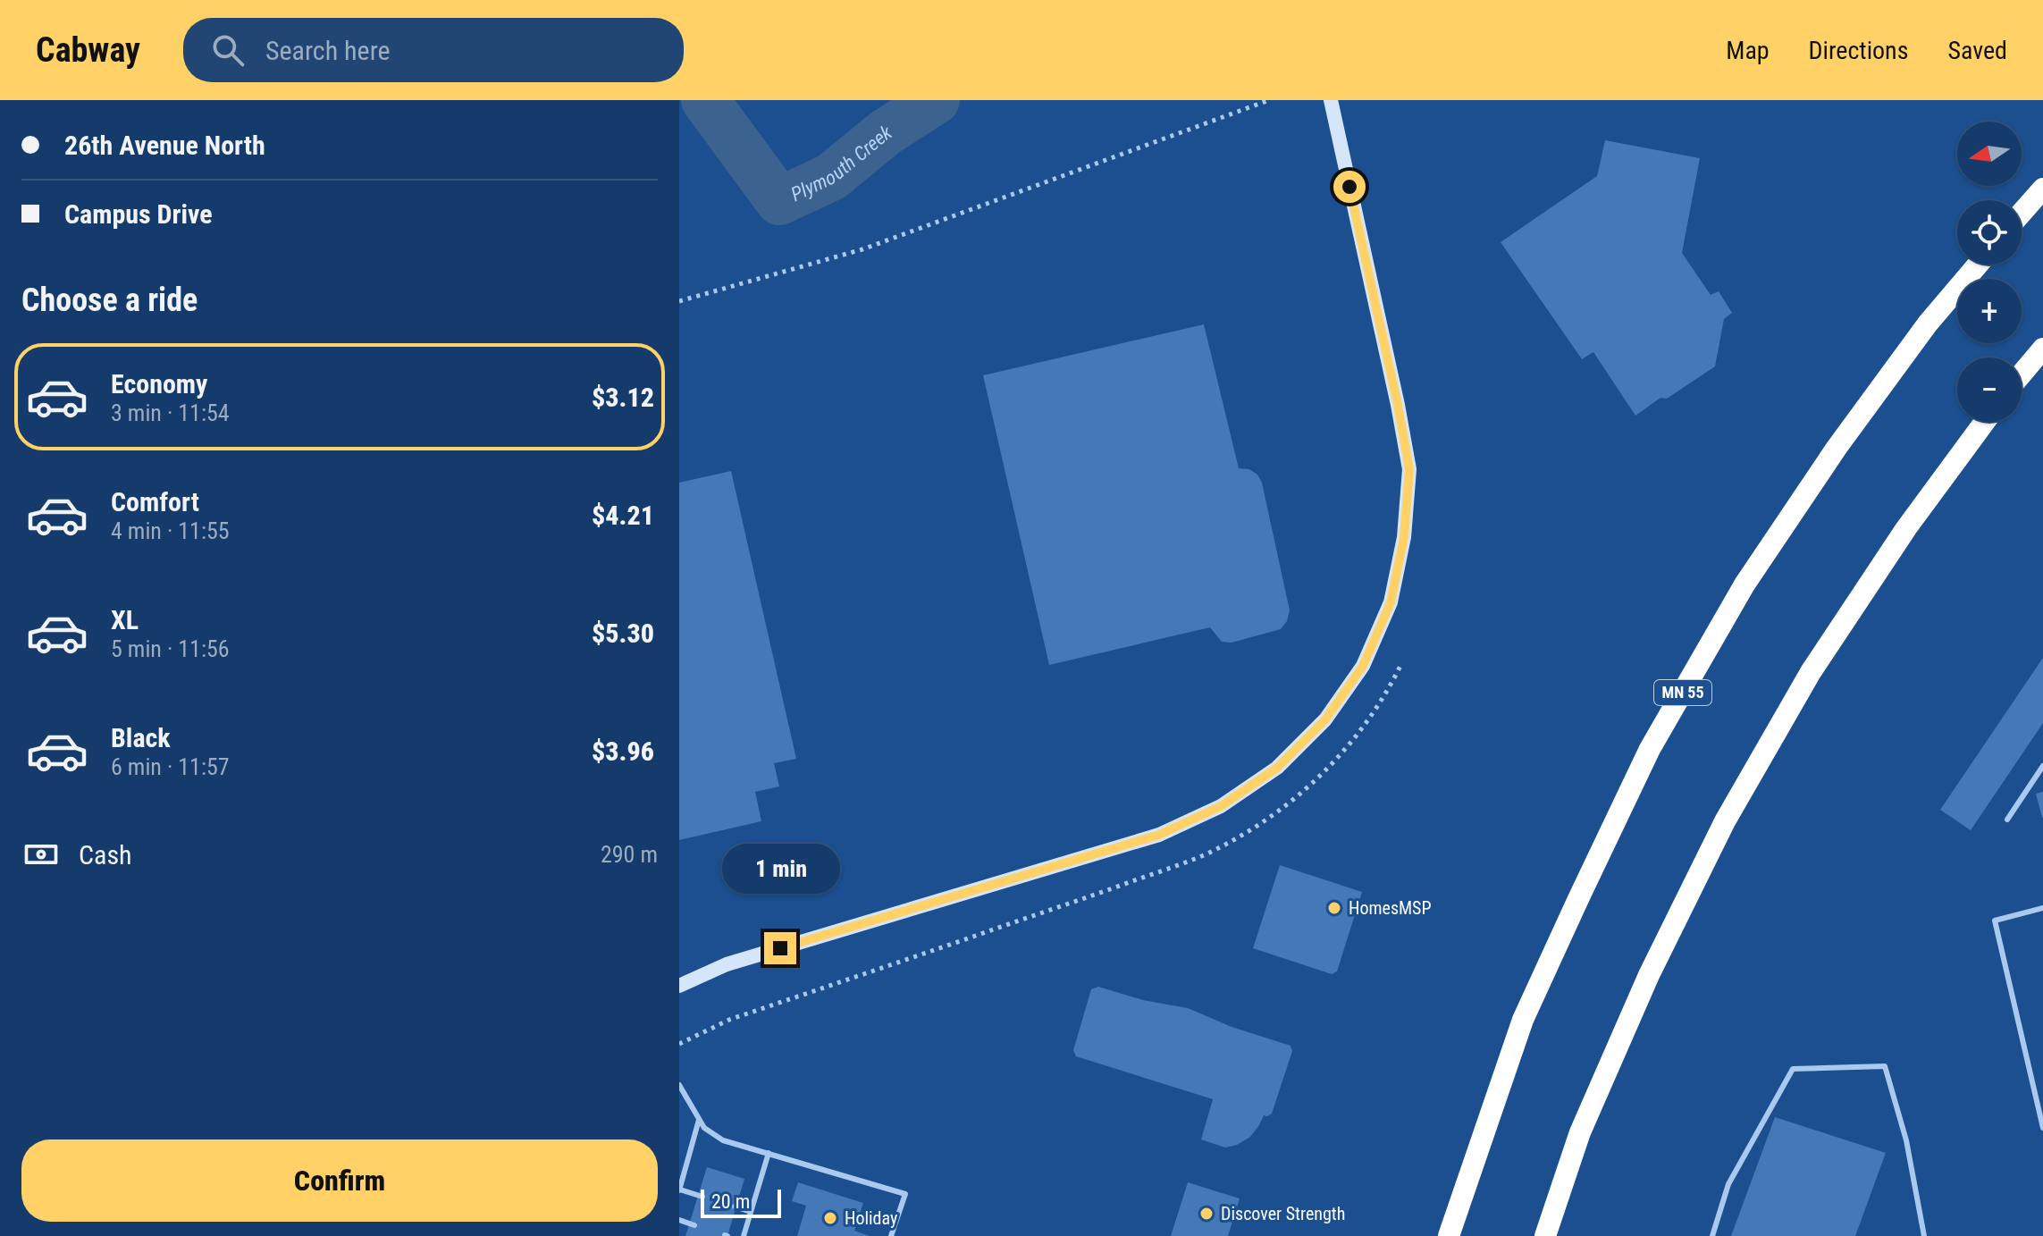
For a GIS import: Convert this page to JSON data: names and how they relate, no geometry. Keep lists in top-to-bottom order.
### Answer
{
  "streets": {
    "highway": ["MN 55"]
  },
  "water": ["Plymouth Creek"],
  "places": ["HomesMSP", "Discover Strength", "Holiday"],
  "scale_bar": "20 m",
  "north": "left",
  "page": {
    "header": "Cabway",
    "search": "Search here",
    "nav": ["Map", "Directions", "Saved"],
    "banner": ["26th Avenue North", "Campus Drive"],
    "map_buttons": ["+", "−"],
    "heading": "Choose a ride",
    "list": [
      {
        "name": "Economy",
        "note": "3 min · 11:54",
        "value": "$3.12"
      },
      {
        "name": "Comfort",
        "note": "4 min · 11:55",
        "value": "$4.21"
      },
      {
        "name": "XL",
        "note": "5 min · 11:56",
        "value": "$5.30"
      },
      {
        "name": "Black",
        "note": "6 min · 11:57",
        "value": "$3.96"
      }
    ],
    "pay": ["Cash", "290 m"],
    "bubble": "1 min",
    "buttons": "Confirm",
    "scale": "20 m"
  }
}
